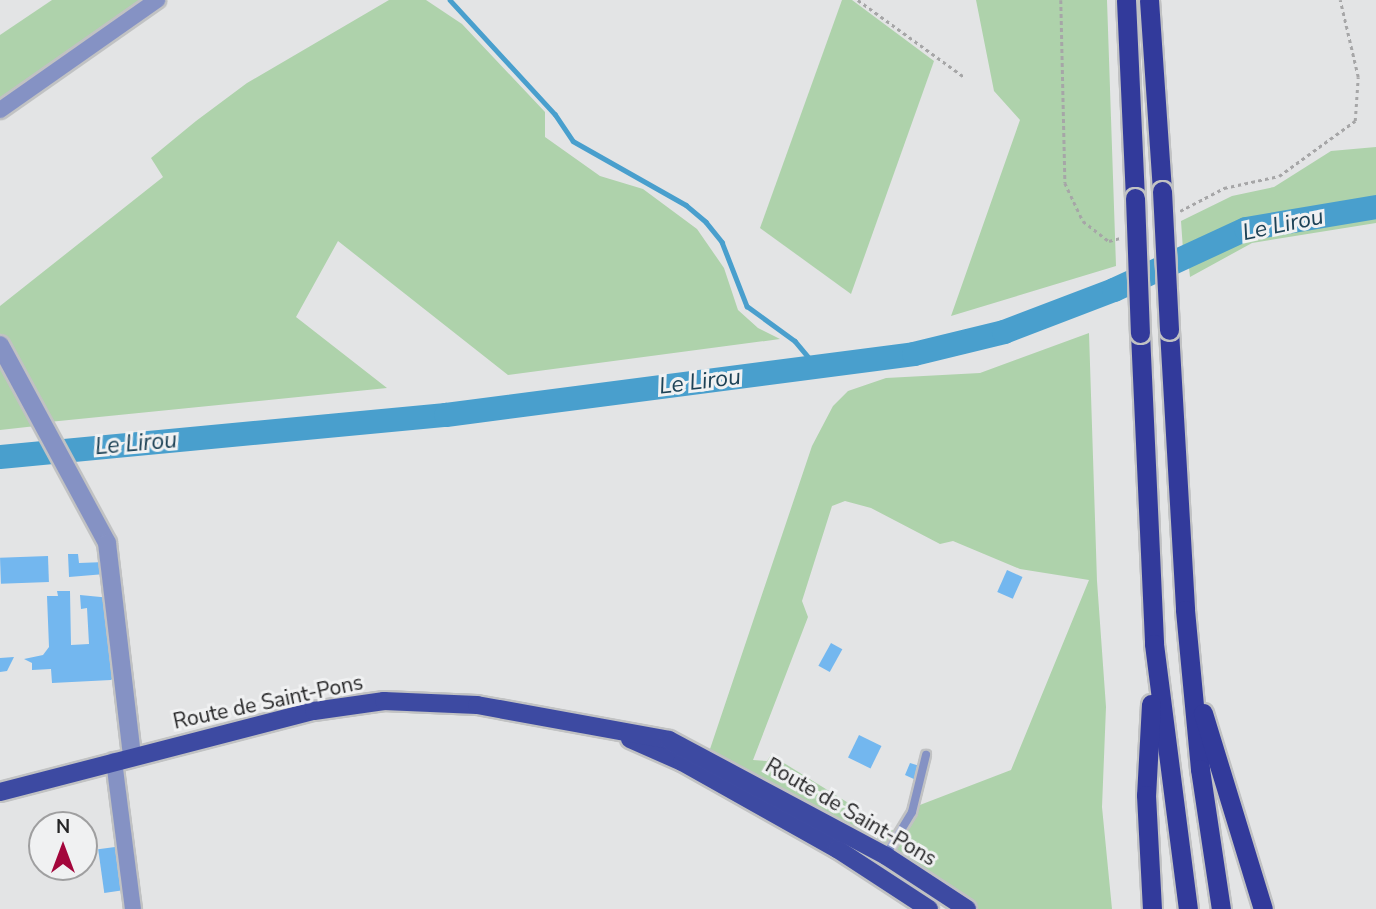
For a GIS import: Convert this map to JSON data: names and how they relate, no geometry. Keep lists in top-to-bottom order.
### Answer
{
  "streets": {
    "main road": ["Route de Saint-Pons"]
  },
  "water": ["Le Lirou"],
  "north": "top"
}
